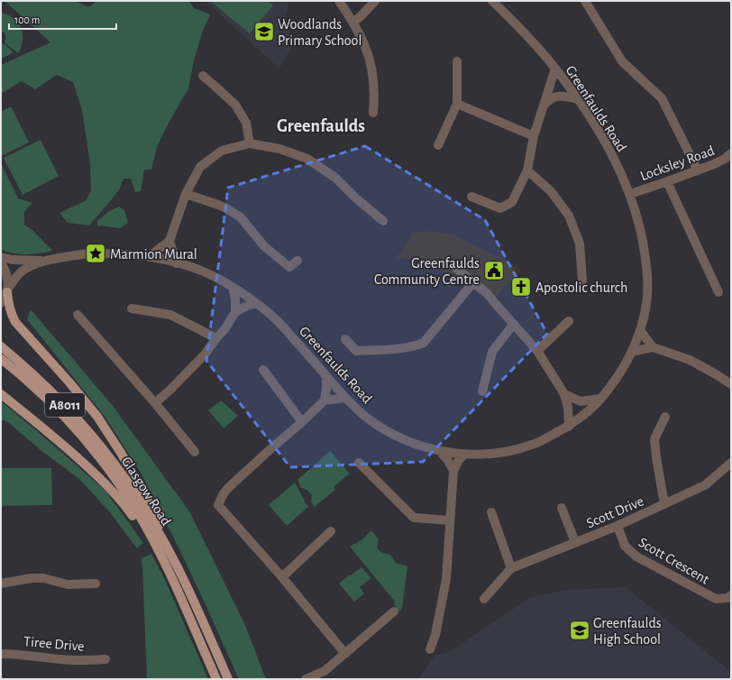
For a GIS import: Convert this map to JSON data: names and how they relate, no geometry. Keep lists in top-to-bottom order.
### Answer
{
  "streets": {
    "main road": ["A8011", "Glasgow Road"],
    "street": [
      "Greenfaulds Road",
      "Locksley Road",
      "Scott Drive",
      "Scott Crescent",
      "Tiree Drive"
    ]
  },
  "crossings": [
    ["Greenfaulds Road", "Locksley Road"],
    ["Scott Drive", "Scott Crescent"]
  ],
  "districts": ["Greenfaulds"],
  "places": {
    "school or university": ["Woodlands Primary School", "Greenfaulds High School"],
    "place": ["Marmion Mural"],
    "public building": ["Greenfaulds Community Centre"],
    "church": ["Apostolic church"]
  },
  "scale_bar": "100 m"
}
